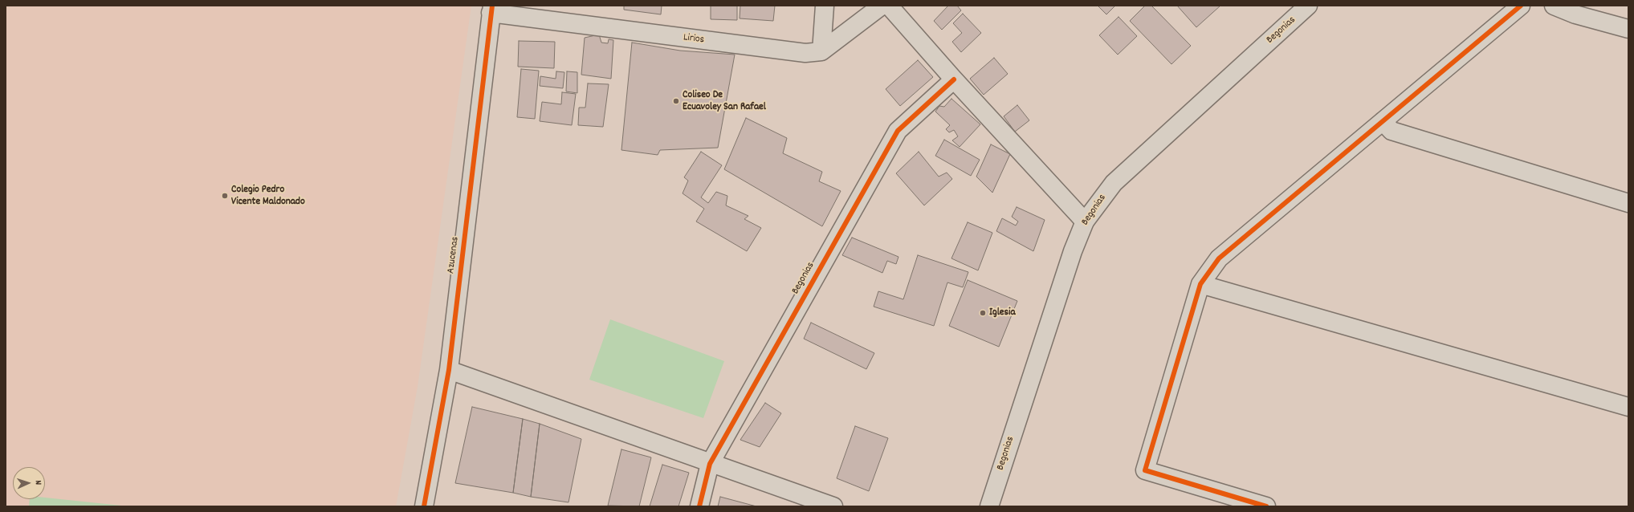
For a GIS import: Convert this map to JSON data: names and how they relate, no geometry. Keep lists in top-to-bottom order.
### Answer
{
  "streets": {
    "street": ["Begonias", "Lirios", "Azucenas"]
  },
  "crossings": [
    ["Lirios", "Azucenas"]
  ],
  "places": ["Coliseo De Ecuavoley San Rafael", "Colegio Pedro Vicente Maldonado", "Iglesia"],
  "north": "right"
}
